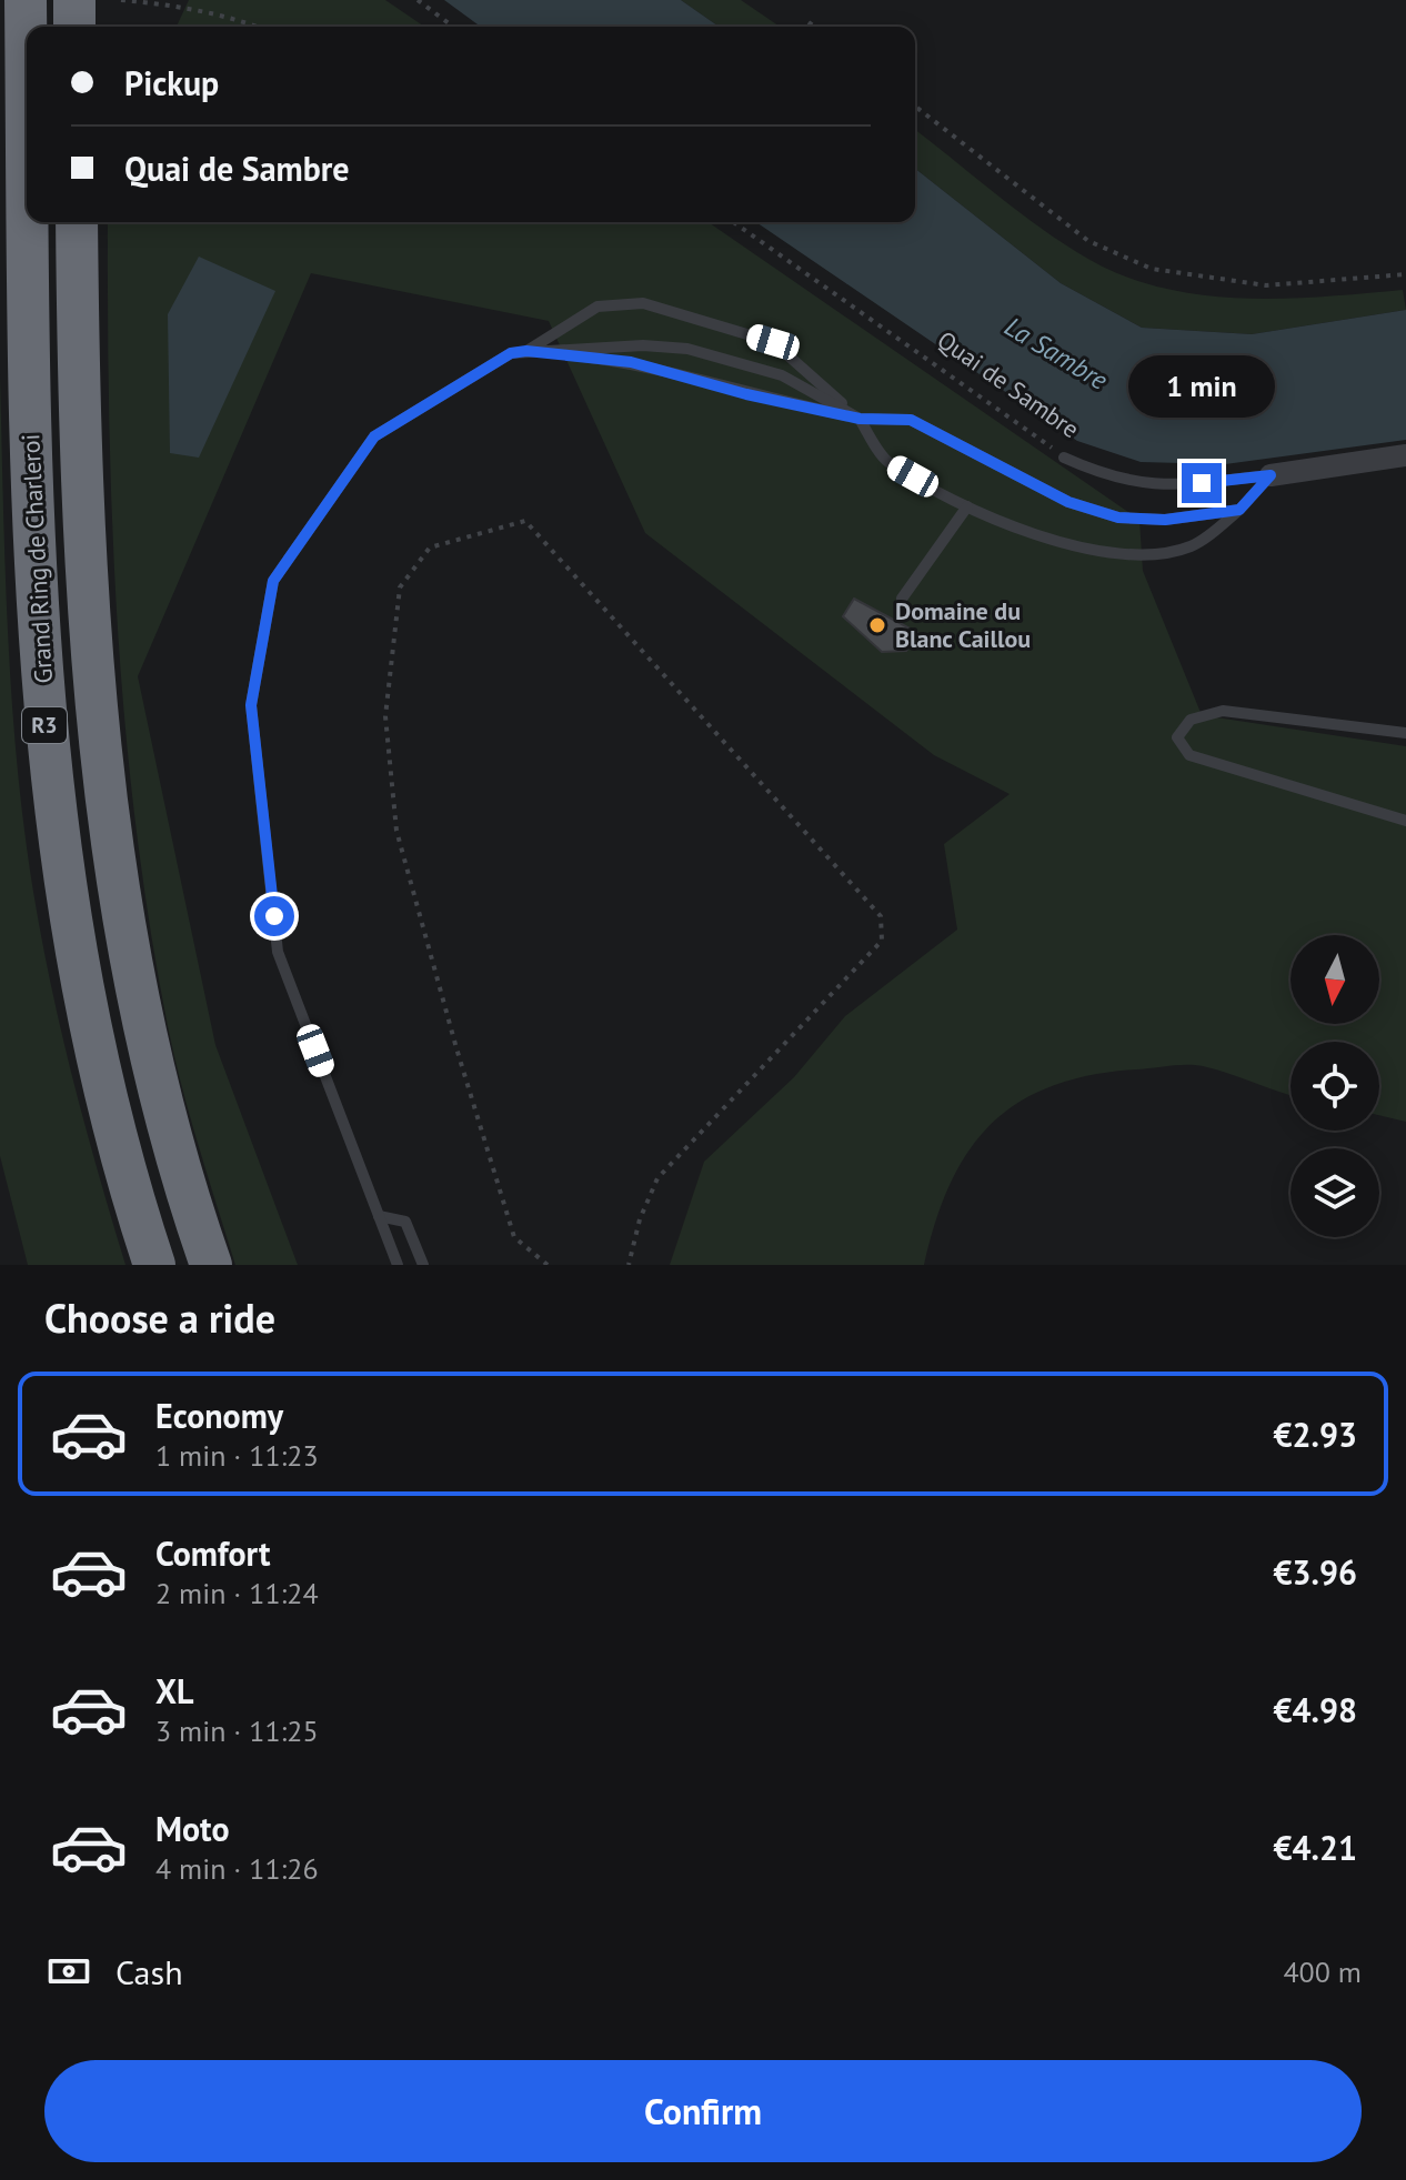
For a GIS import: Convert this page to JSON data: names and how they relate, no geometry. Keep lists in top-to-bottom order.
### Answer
{
  "streets": {
    "highway": ["Grand Ring de Charleroi", "R3"],
    "street": ["Quai de Sambre"]
  },
  "water": ["La Sambre"],
  "places": ["Domaine du Blanc Caillou"],
  "north": "bottom",
  "page": {
    "banner": ["Pickup", "Quai de Sambre"],
    "bubble": "1 min",
    "heading": "Choose a ride",
    "list": [
      {
        "name": "Economy",
        "note": "1 min · 11:23",
        "value": "€2.93"
      },
      {
        "name": "Comfort",
        "note": "2 min · 11:24",
        "value": "€3.96"
      },
      {
        "name": "XL",
        "note": "3 min · 11:25",
        "value": "€4.98"
      },
      {
        "name": "Moto",
        "note": "4 min · 11:26",
        "value": "€4.21"
      }
    ],
    "pay": ["Cash", "400 m"],
    "buttons": "Confirm"
  }
}
